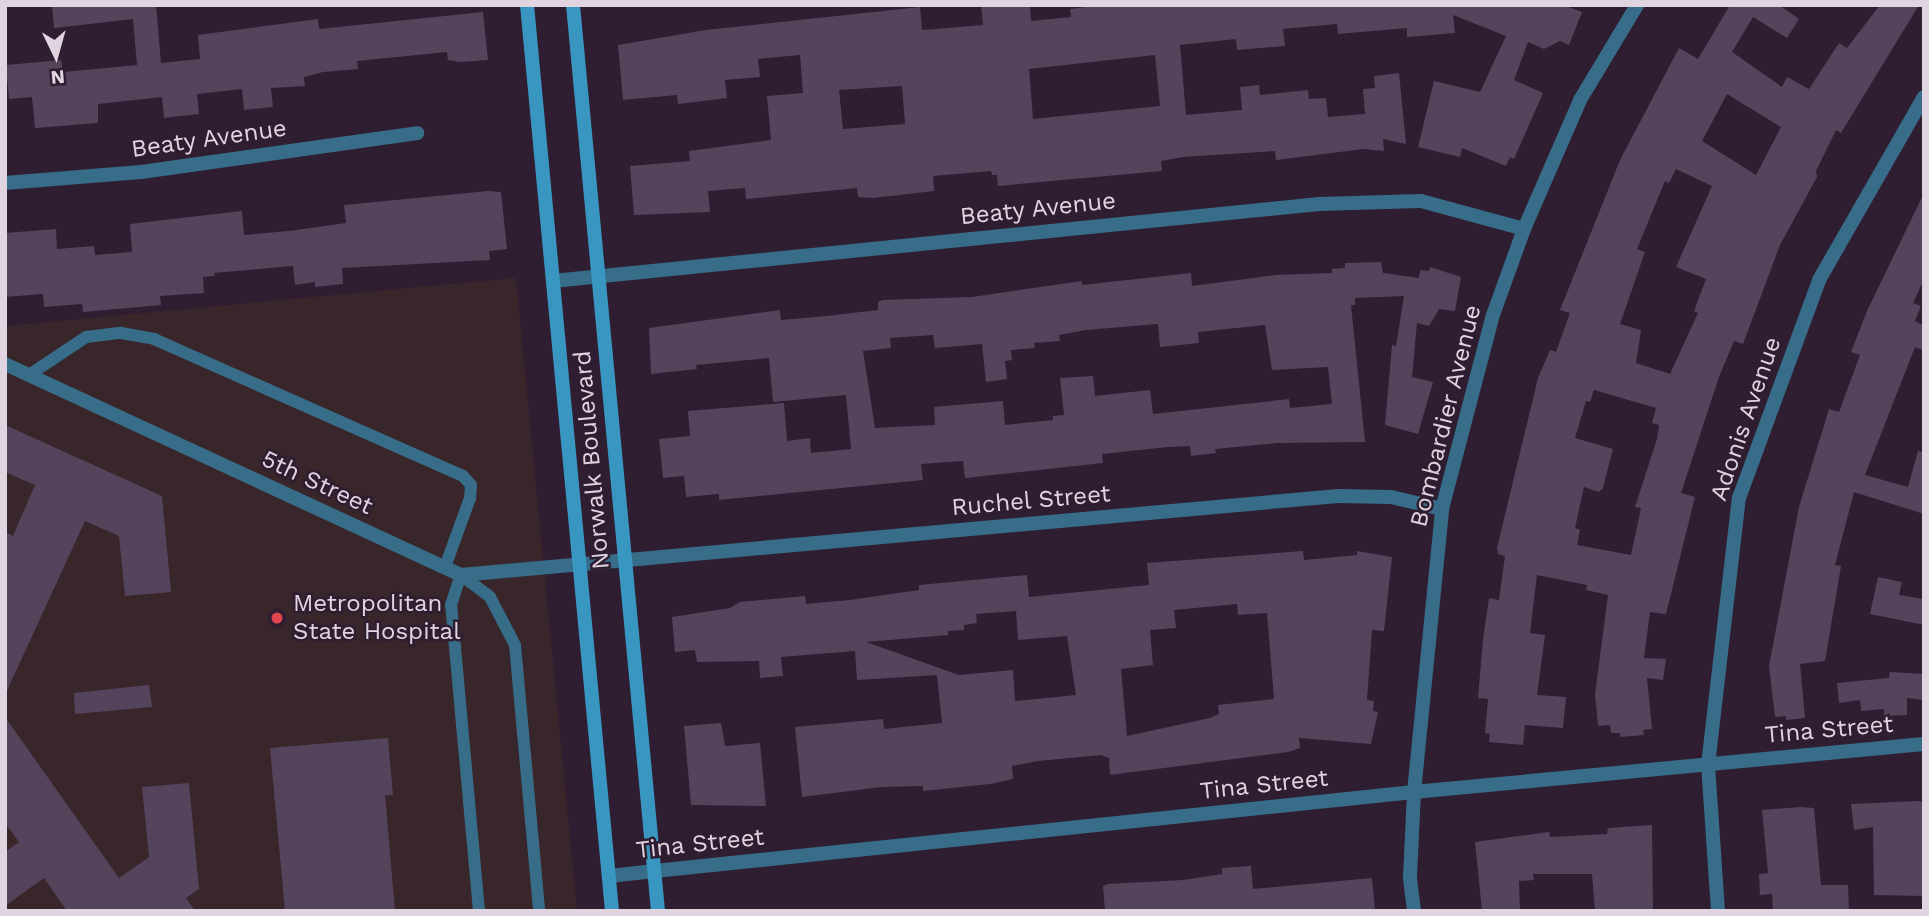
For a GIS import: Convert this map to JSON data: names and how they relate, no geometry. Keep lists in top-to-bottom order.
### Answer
{
  "streets": {
    "main road": ["Norwalk Boulevard"],
    "street": [
      "Beaty Avenue",
      "Bombardier Avenue",
      "Adonis Avenue",
      "5th Street",
      "Ruchel Street",
      "Tina Street"
    ]
  },
  "crossings": [
    ["Beaty Avenue", "Bombardier Avenue"],
    ["Beaty Avenue", "Norwalk Boulevard"],
    ["Bombardier Avenue", "Ruchel Street"],
    ["Bombardier Avenue", "Tina Street"],
    ["Adonis Avenue", "Tina Street"],
    ["Norwalk Boulevard", "Ruchel Street"],
    ["Norwalk Boulevard", "Tina Street"]
  ],
  "places": ["Metropolitan State Hospital"],
  "north": "bottom"
}
